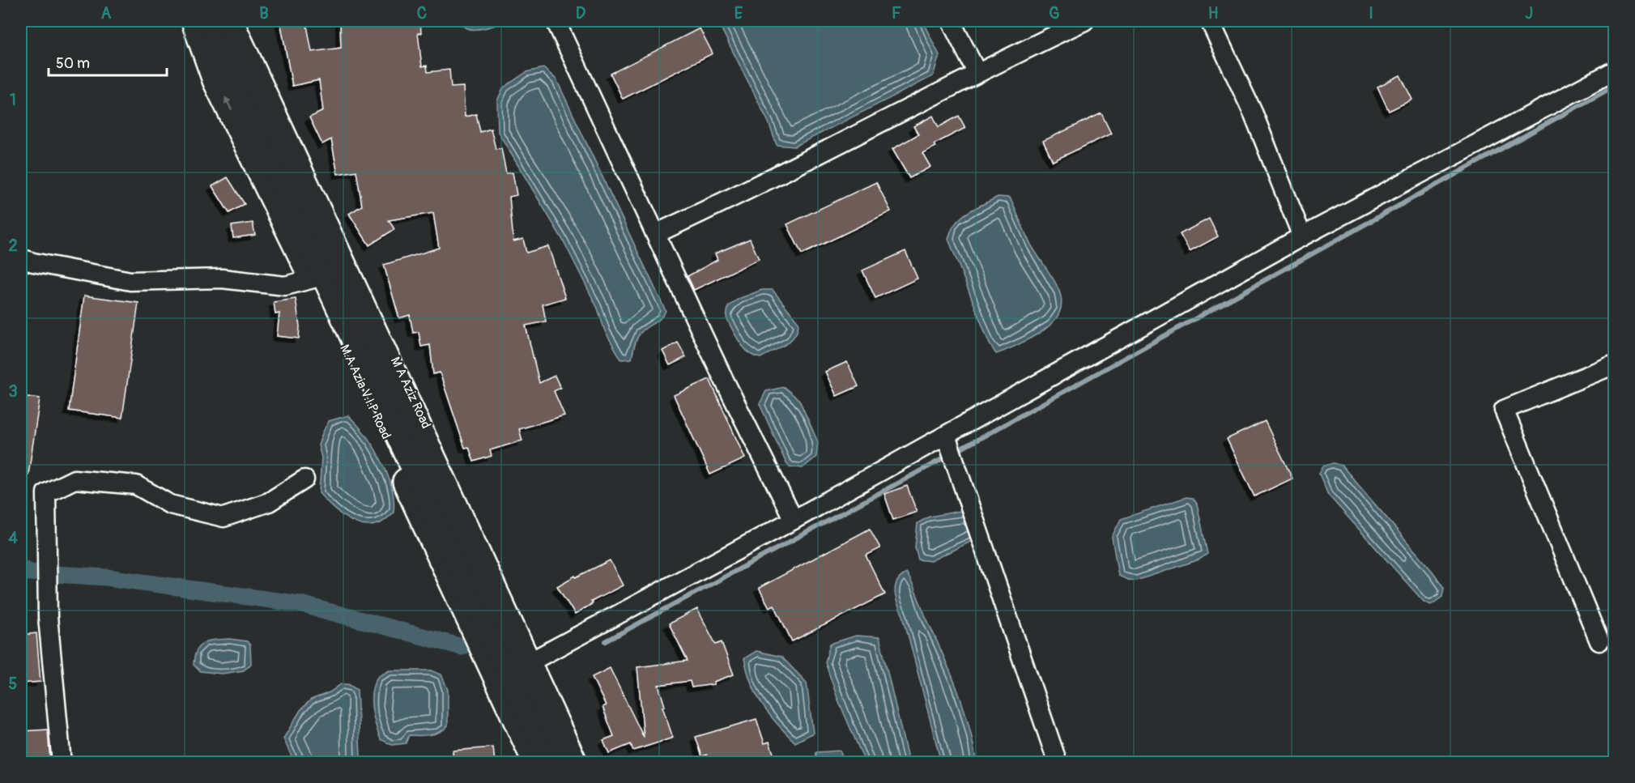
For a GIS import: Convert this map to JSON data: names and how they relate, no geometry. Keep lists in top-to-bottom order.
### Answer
{
  "streets": {
    "main road": ["M.A Azia V.I.P Road", "M A Aziz Road"]
  },
  "scale_bar": "50 m",
  "grid": {
    "columns": [
      "A",
      "B",
      "C",
      "D",
      "E",
      "F",
      "G",
      "H",
      "I",
      "J"
    ],
    "rows": [
      "1",
      "2",
      "3",
      "4",
      "5"
    ]
  }
}
